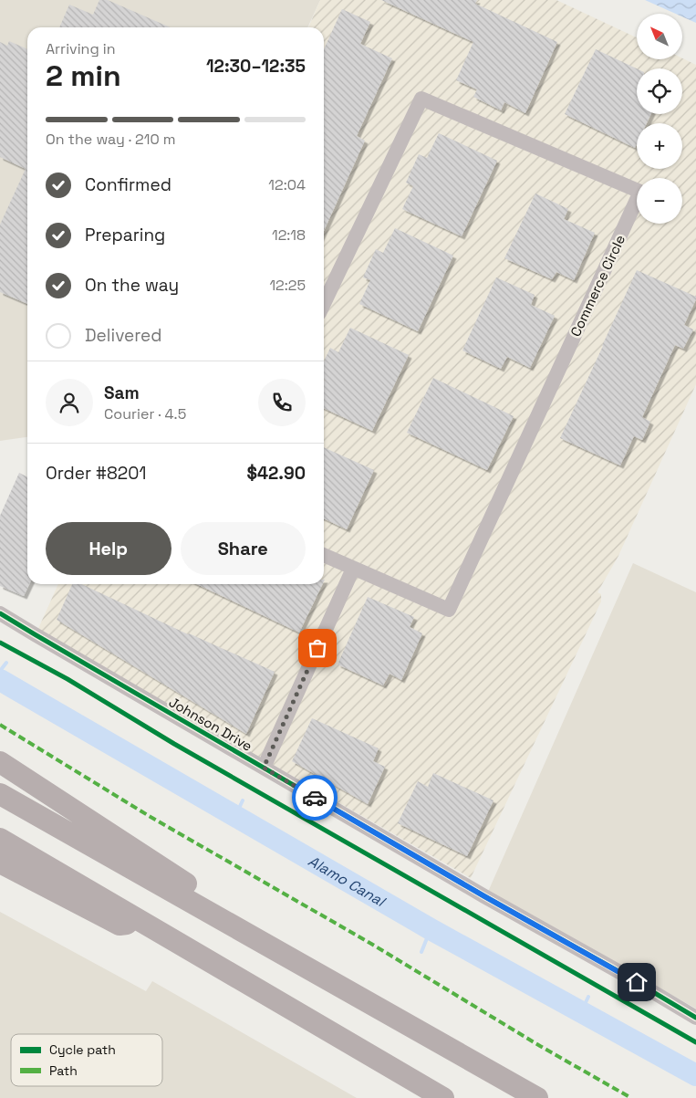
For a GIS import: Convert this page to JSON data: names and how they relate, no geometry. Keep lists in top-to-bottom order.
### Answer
{
  "streets": {
    "street": ["Commerce Circle", "Johnson Drive"]
  },
  "water": ["Alamo Canal"],
  "legend": ["Cycle path", "Path"],
  "north": "top left",
  "page": {
    "map_buttons": ["+", "−"],
    "heading": ["2 min", "Arriving in", "12:30–12:35"],
    "panel": [
      "Sam",
      "Courier · 4.5",
      "Order #8201",
      "$42.90"
    ],
    "bar": "On the way · 210 m",
    "list": [
      ["Confirmed", "12:04"],
      ["Preparing", "12:18"],
      ["On the way", "12:25"],
      "Delivered"
    ],
    "buttons": ["Help", "Share"]
  }
}
